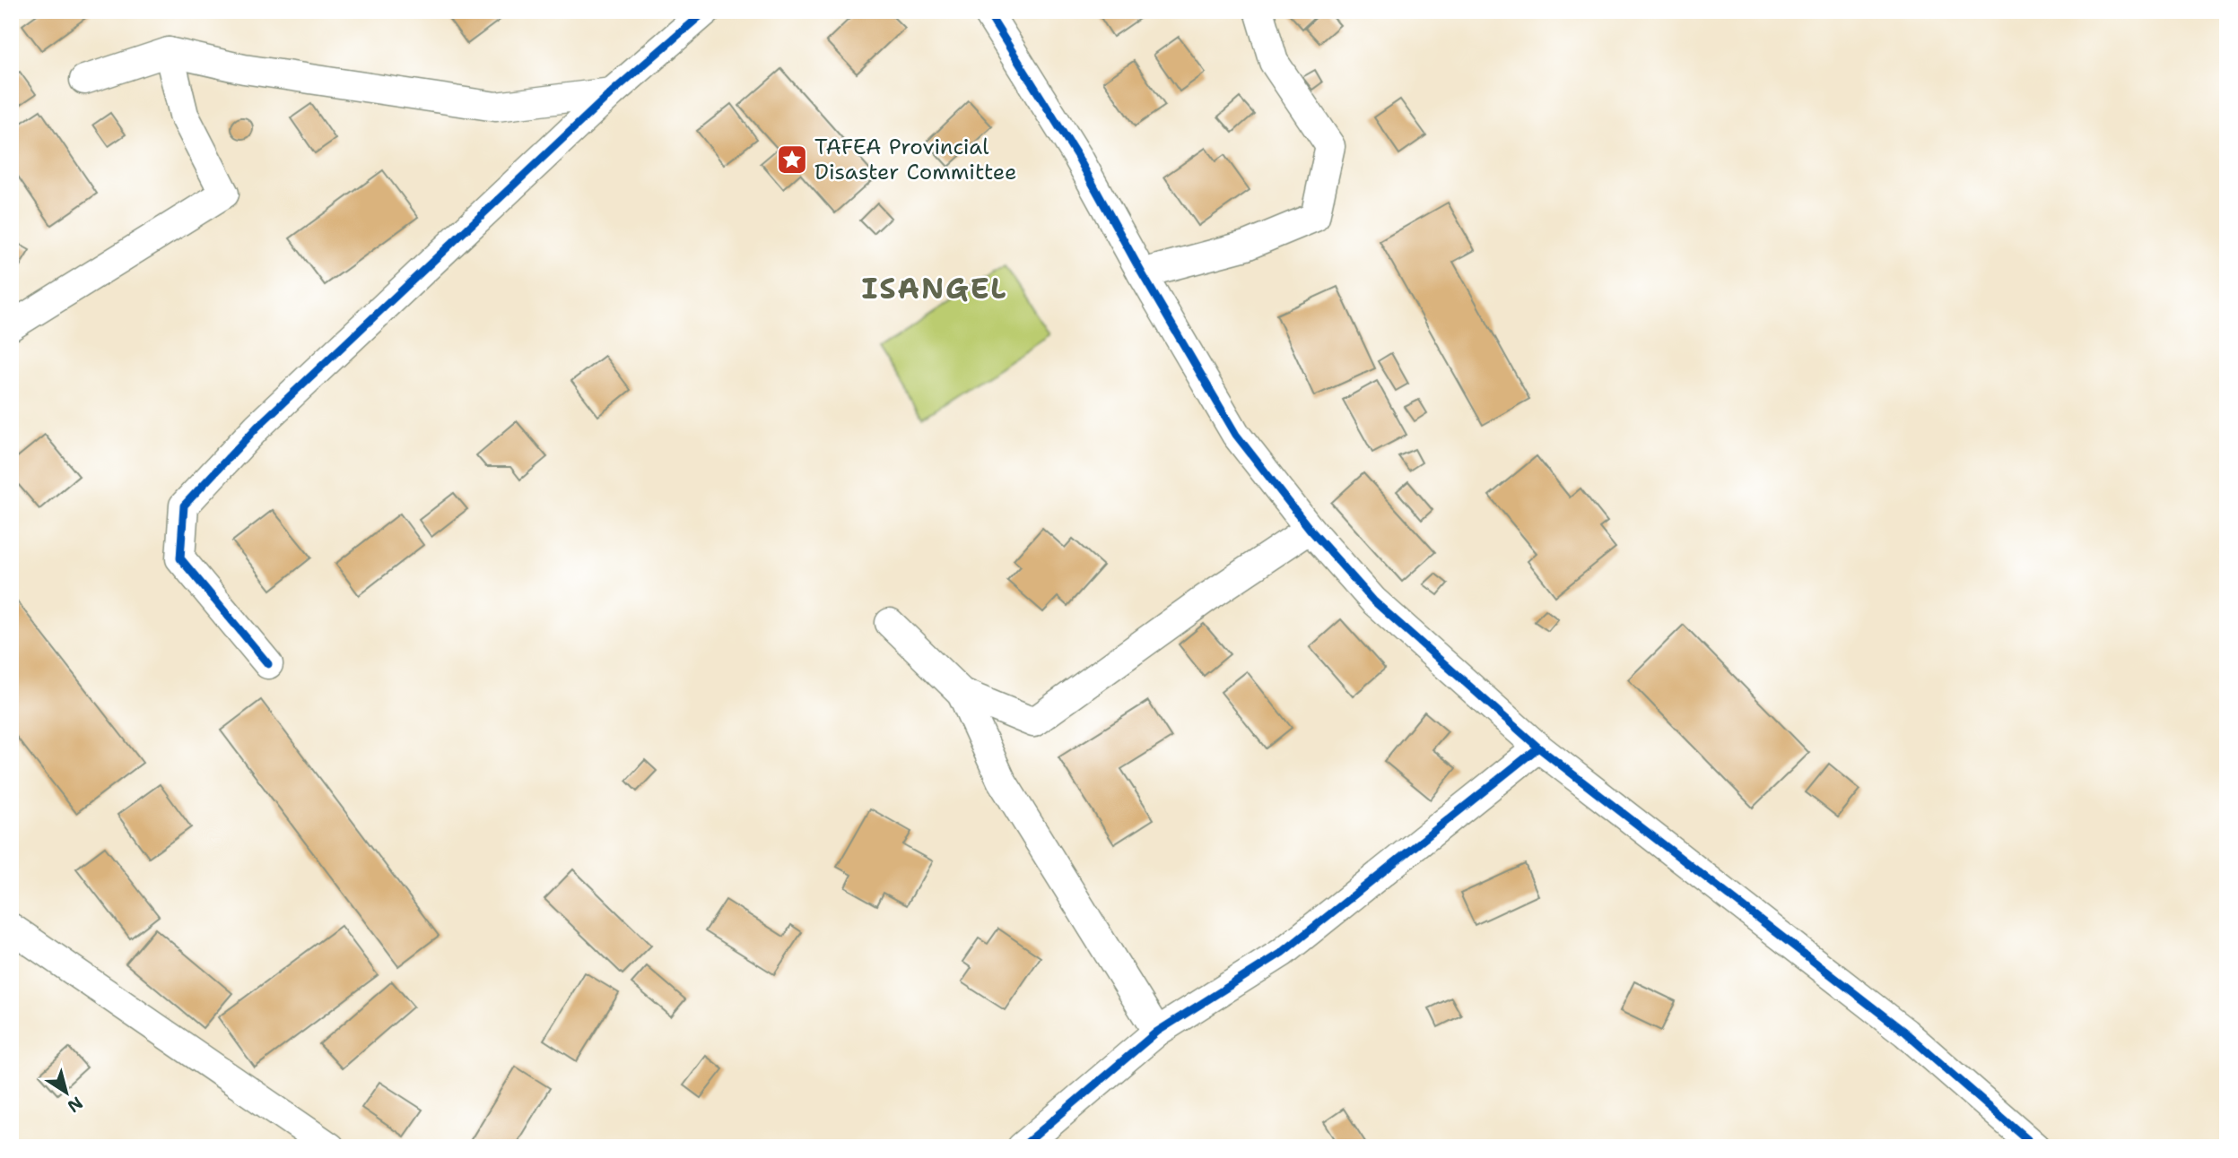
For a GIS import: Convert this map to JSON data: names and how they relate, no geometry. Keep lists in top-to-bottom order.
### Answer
{
  "districts": ["ISANGEL"],
  "places": {
    "place": ["TAFEA Provincial Disaster Committee"]
  },
  "north": "bottom right"
}
